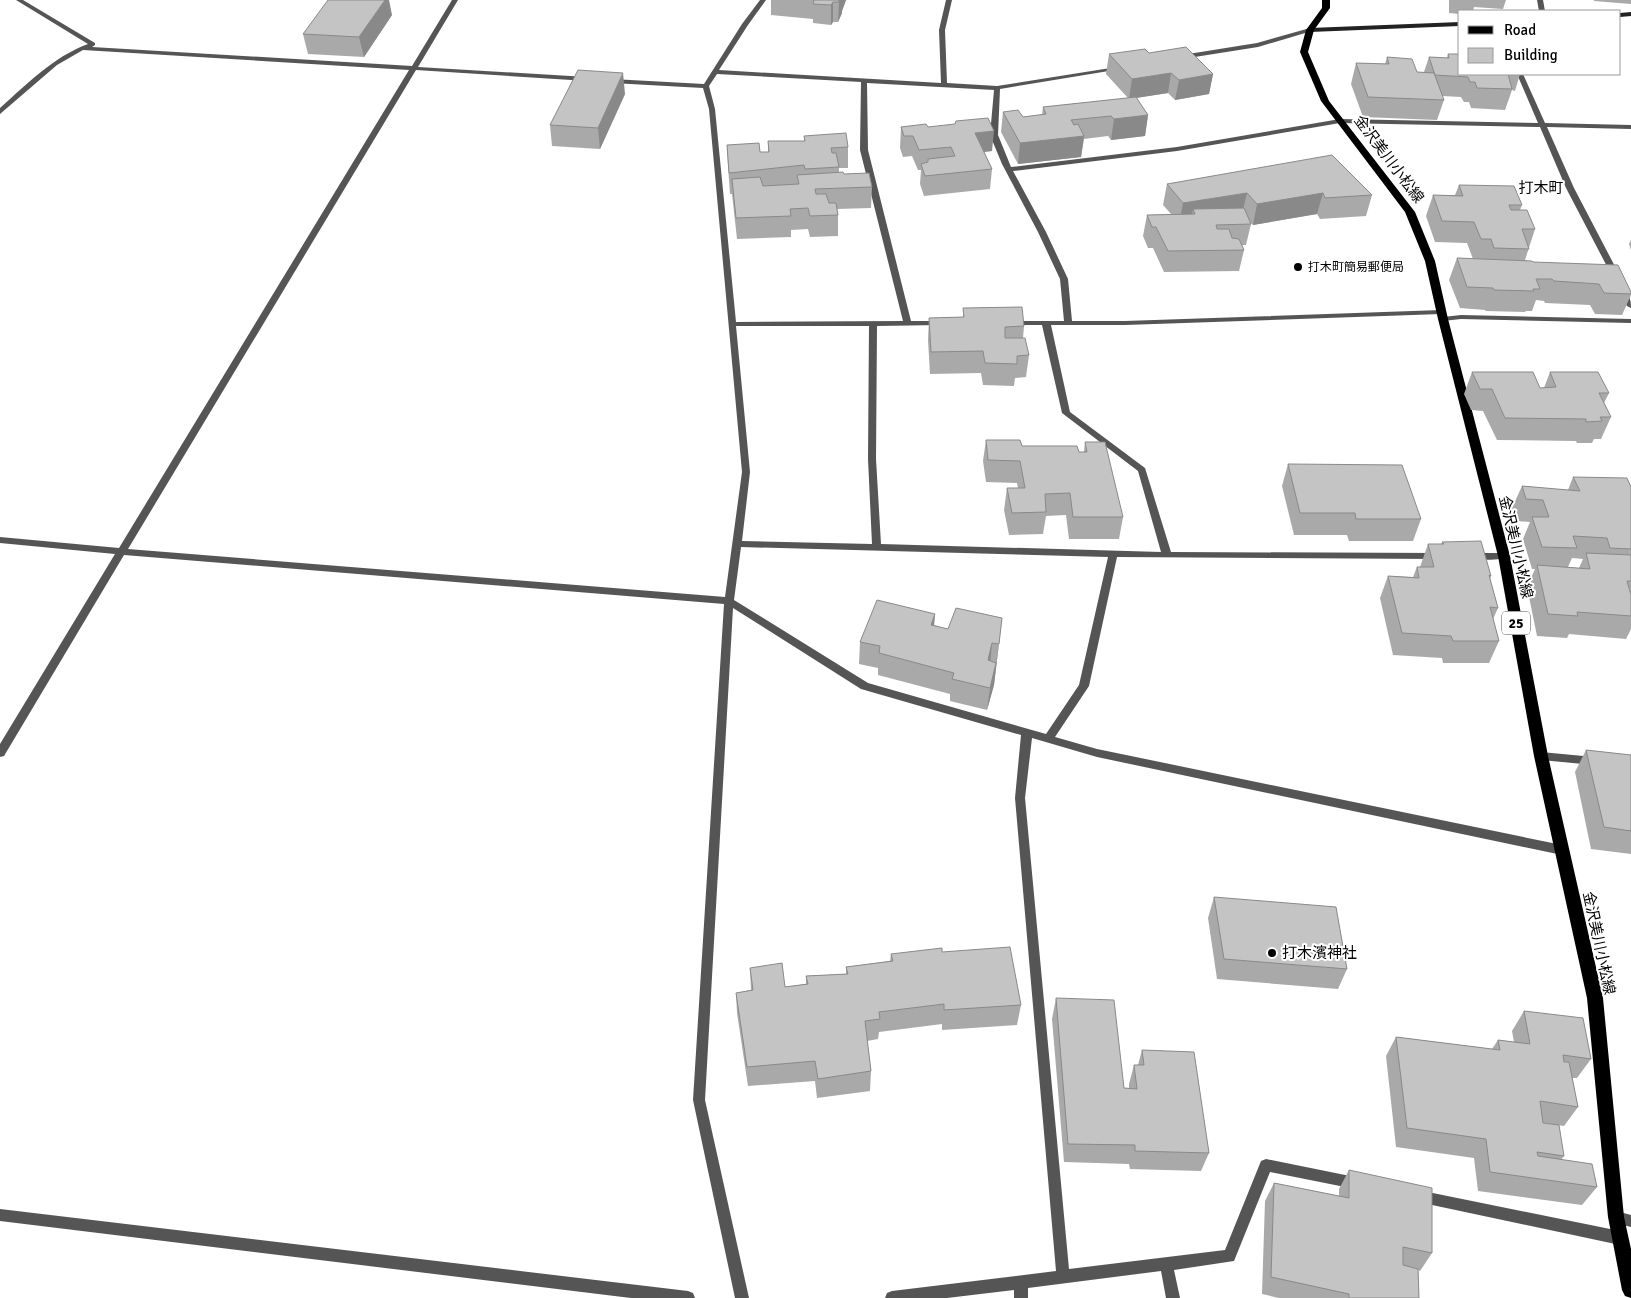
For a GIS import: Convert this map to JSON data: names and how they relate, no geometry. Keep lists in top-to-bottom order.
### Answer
{
  "streets": {
    "main road": ["金沢美川小松線", "25"]
  },
  "districts": ["打木町"],
  "places": ["打木町簡易郵便局", "打木濱神社"],
  "legend": ["Road", "Building"]
}
